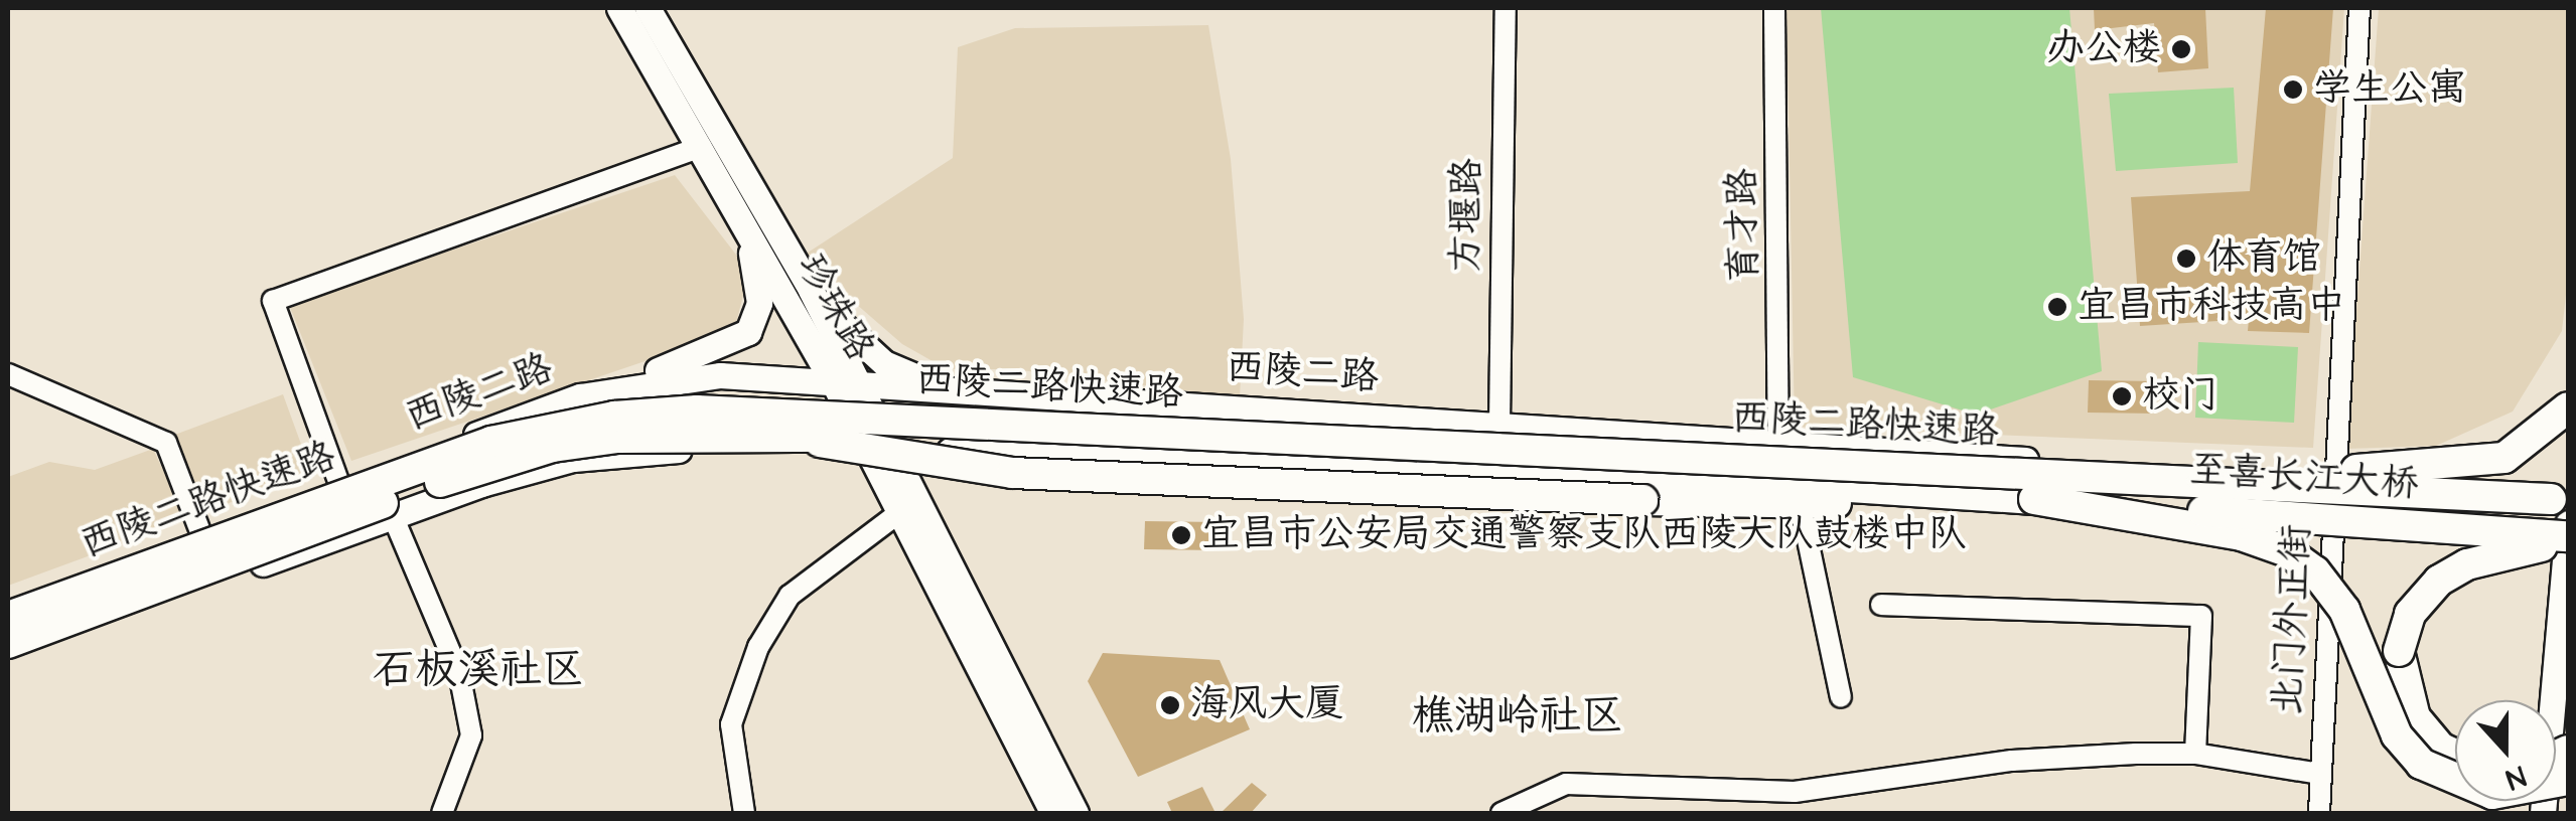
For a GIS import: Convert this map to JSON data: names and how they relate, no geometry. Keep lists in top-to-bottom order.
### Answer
{
  "streets": {
    "highway": ["西陵二路快速路", "至喜长江大桥"],
    "main road": ["珍珠路", "西陵二路"],
    "street": ["方堰路", "育才路", "北门外正街"]
  },
  "crossings": [
    ["方堰路", "西陵二路"],
    ["育才路", "西陵二路"],
    ["珍珠路", "西陵二路"],
    ["西陵二路", "北门外正街"],
    ["西陵二路快速路", "至喜长江大桥"]
  ],
  "districts": ["石板溪社区", "樵湖岭社区"],
  "places": [
    "办公楼",
    "学生公寓",
    "体育馆",
    "宜昌市科技高中",
    "校门",
    "宜昌市公安局交通警察支队西陵大队鼓楼中队",
    "海风大厦"
  ],
  "north": "bottom"
}
